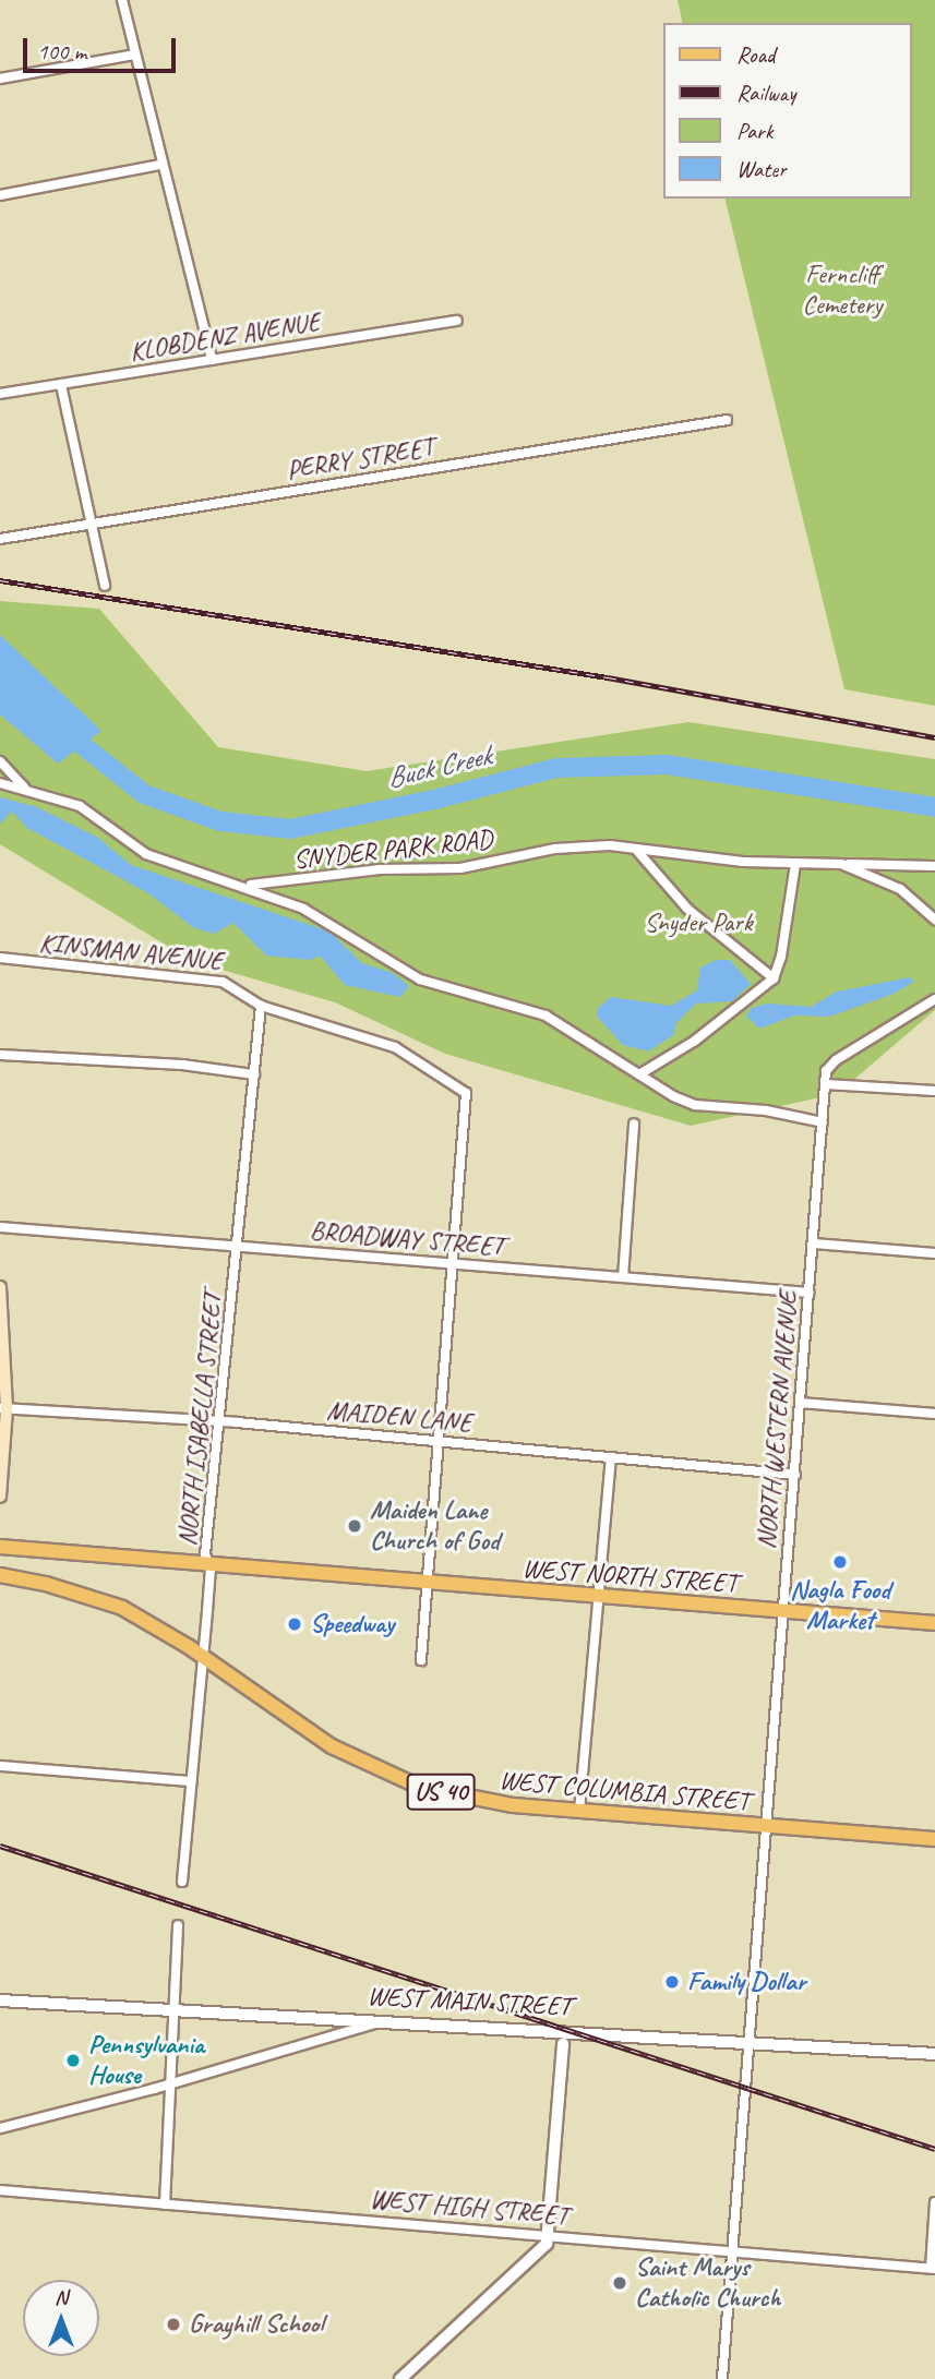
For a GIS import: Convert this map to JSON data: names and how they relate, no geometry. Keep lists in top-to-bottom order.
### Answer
{
  "streets": {
    "main road": ["WEST NORTH STREET", "WEST COLUMBIA STREET", "US 40"],
    "street": [
      "KLOBDENZ AVENUE",
      "PERRY STREET",
      "SNYDER PARK ROAD",
      "KINSMAN AVENUE",
      "BROADWAY STREET",
      "MAIDEN LANE",
      "NORTH ISABELLA STREET",
      "NORTH WESTERN AVENUE",
      "WEST MAIN STREET",
      "WEST HIGH STREET"
    ]
  },
  "crossings": [
    ["SNYDER PARK ROAD", "NORTH WESTERN AVENUE"],
    ["KINSMAN AVENUE", "BROADWAY STREET"],
    ["KINSMAN AVENUE", "MAIDEN LANE"],
    ["KINSMAN AVENUE", "NORTH ISABELLA STREET"],
    ["KINSMAN AVENUE", "WEST NORTH STREET"],
    ["BROADWAY STREET", "NORTH ISABELLA STREET"],
    ["BROADWAY STREET", "NORTH WESTERN AVENUE"],
    ["MAIDEN LANE", "NORTH ISABELLA STREET"],
    ["MAIDEN LANE", "NORTH WESTERN AVENUE"],
    ["NORTH ISABELLA STREET", "WEST NORTH STREET"],
    ["NORTH ISABELLA STREET", "WEST COLUMBIA STREET"],
    ["NORTH WESTERN AVENUE", "WEST NORTH STREET"],
    ["NORTH WESTERN AVENUE", "WEST COLUMBIA STREET"],
    ["NORTH WESTERN AVENUE", "WEST MAIN STREET"],
    ["NORTH WESTERN AVENUE", "WEST HIGH STREET"]
  ],
  "water": ["Buck Creek"],
  "parks": ["Ferncliff Cemetery", "Snyder Park"],
  "places": [
    "Maiden Lane Church of God",
    "Nagla Food Market",
    "Speedway",
    "Family Dollar",
    "Pennsylvania House",
    "Saint Marys Catholic Church",
    "Grayhill School"
  ],
  "legend": [
    "Road",
    "Railway",
    "Park",
    "Water"
  ],
  "scale_bar": "100 m",
  "north": "top"
}
